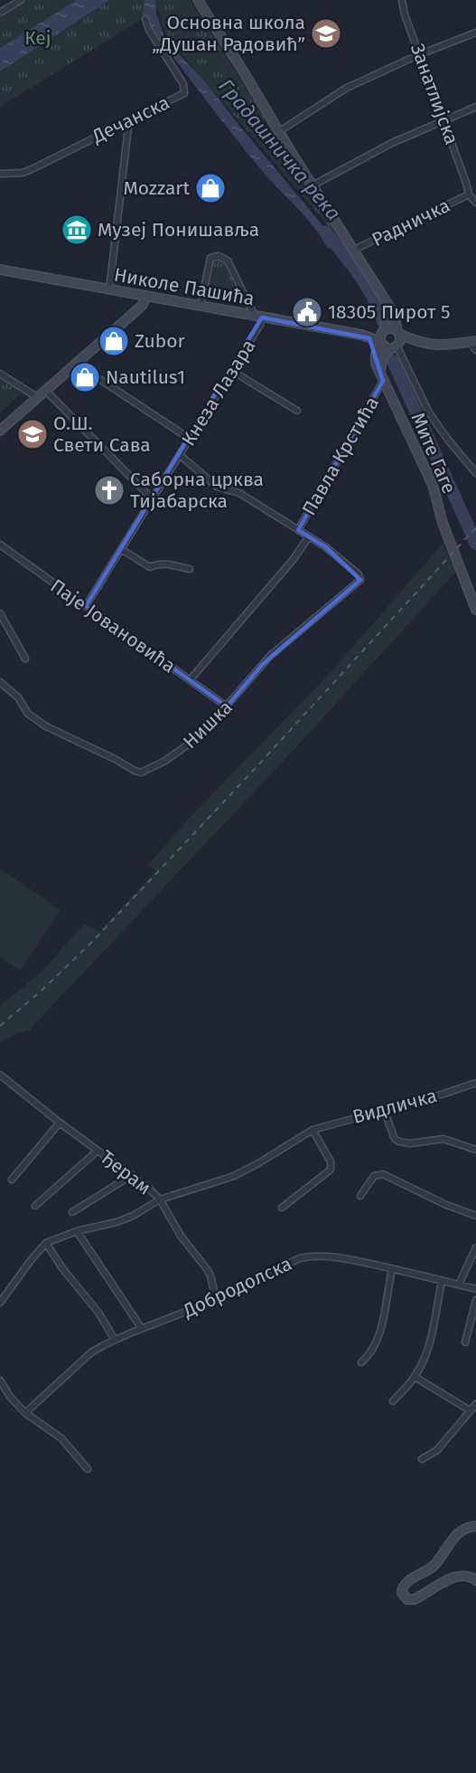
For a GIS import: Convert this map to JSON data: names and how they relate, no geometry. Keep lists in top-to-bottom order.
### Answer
{
  "streets": {
    "main road": ["Николе Пашића", "Мите Гаге"],
    "street": [
      "Занатлијска",
      "Дечанска",
      "Радничка",
      "Кнеза Лазара",
      "Павла Крстића",
      "Паје Јовановића",
      "Нишка",
      "Видличка",
      "Ђерам",
      "Добродолска"
    ]
  },
  "crossings": [
    ["Занатлијска", "Радничка"],
    ["Николе Пашића", "Кнеза Лазара"],
    ["Николе Пашића", "Мите Гаге"],
    ["Кнеза Лазара", "Паје Јовановића"],
    ["Мите Гаге", "Павла Крстића"],
    ["Паје Јовановића", "Нишка"],
    ["Видличка", "Ђерам"],
    ["Ђерам", "Добродолска"]
  ],
  "water": ["Градашничка река"],
  "parks": ["Кеј"],
  "places": {
    "school or university": ["Основна школа „Душан Радовић”", "О.Ш. Свети Сава"],
    "shop": ["Mozzart", "Zubor", "Nautilus1"],
    "museum": ["Музеј Понишавља"],
    "public building": ["18305 Пирот 5"],
    "church": ["Саборна црква Тијабарска"]
  }
}
